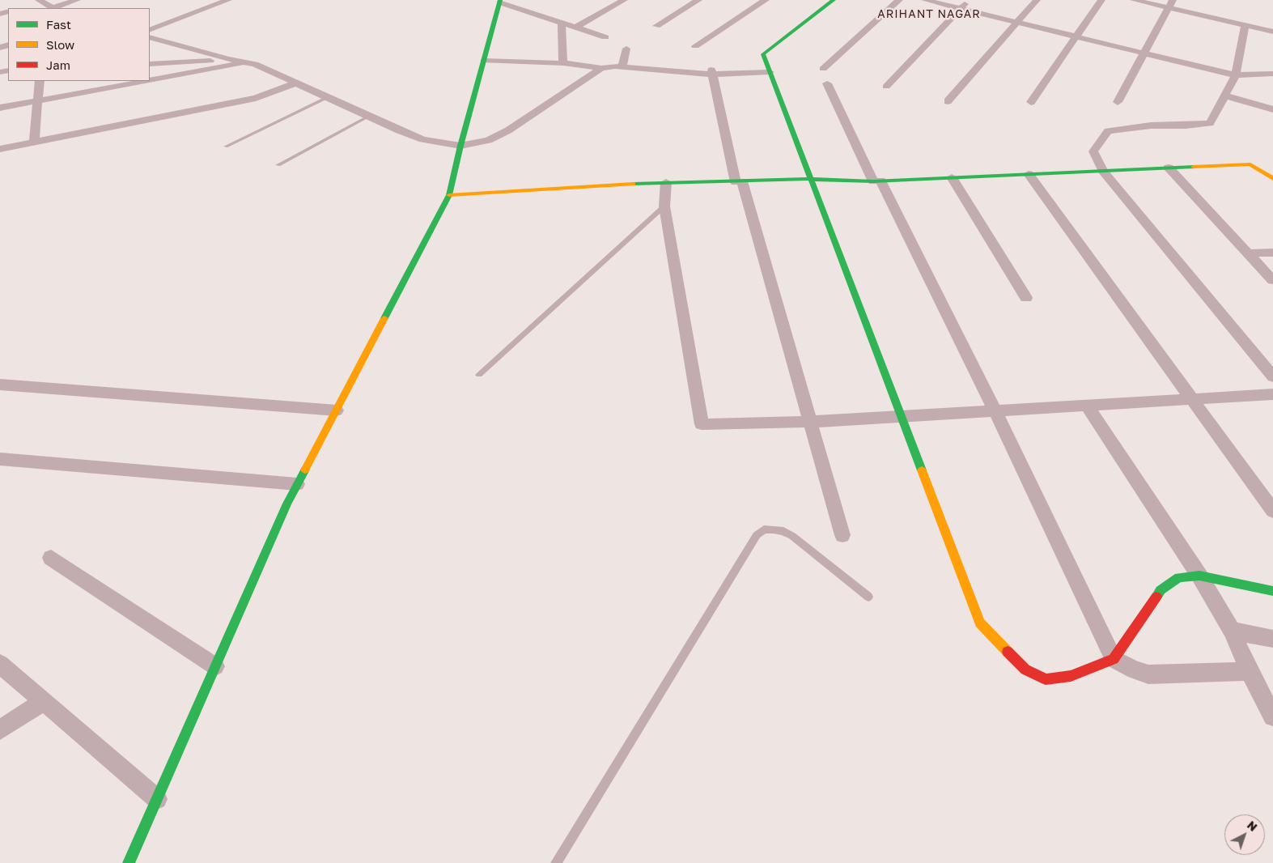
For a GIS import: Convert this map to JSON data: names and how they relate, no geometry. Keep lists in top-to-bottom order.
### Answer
{
  "districts": ["ARIHANT NAGAR"],
  "legend": ["Fast", "Slow", "Jam"],
  "north": "top right"
}
